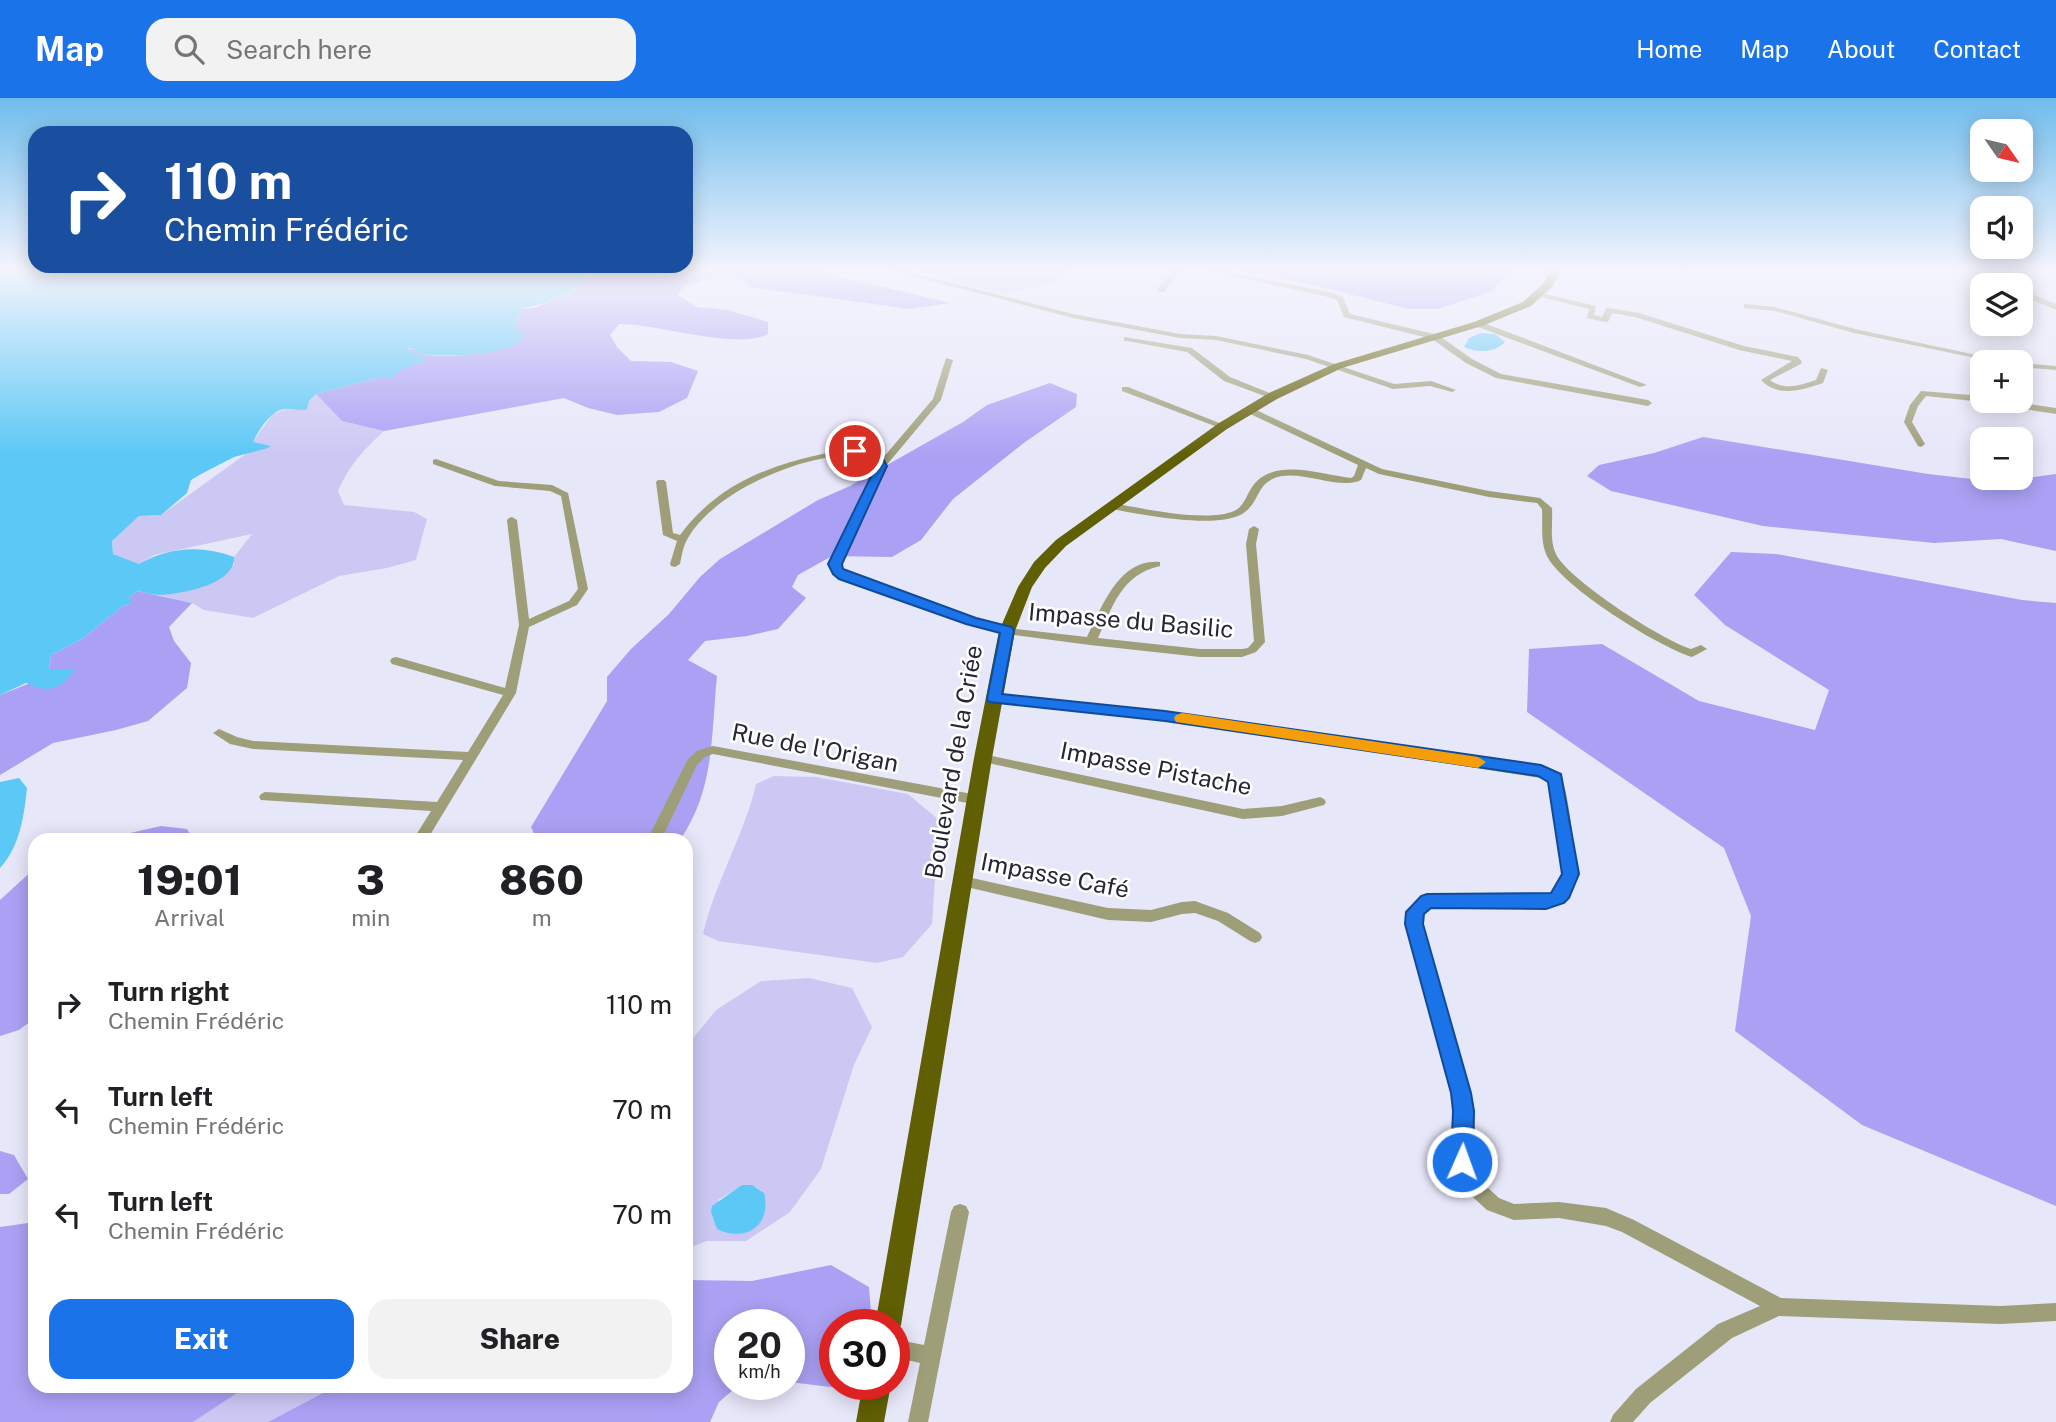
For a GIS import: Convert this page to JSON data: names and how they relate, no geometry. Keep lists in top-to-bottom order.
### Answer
{
  "streets": {
    "main road": ["Boulevard de la Criée"],
    "street": [
      "Impasse du Basilic",
      "Rue de l'Origan",
      "Impasse Pistache",
      "Impasse Café"
    ]
  },
  "crossings": [
    ["Impasse du Basilic", "Boulevard de la Criée"],
    ["Rue de l'Origan", "Boulevard de la Criée"],
    ["Boulevard de la Criée", "Impasse Pistache"],
    ["Boulevard de la Criée", "Impasse Café"]
  ],
  "north": "bottom right",
  "page": {
    "header": "Map",
    "search": "Search here",
    "nav": [
      "Home",
      "Map",
      "About",
      "Contact"
    ],
    "map_buttons": ["+", "−"],
    "turn": ["110 m", "Chemin Frédéric"],
    "eta": [
      "19:01",
      "Arrival",
      "3",
      "min",
      "860",
      "m"
    ],
    "list": [
      {
        "name": "Turn right",
        "note": "Chemin Frédéric",
        "value": "110 m"
      },
      {
        "name": "Turn left",
        "note": "Chemin Frédéric",
        "value": "70 m"
      },
      {
        "name": "Turn left",
        "note": "Chemin Frédéric",
        "value": "70 m"
      }
    ],
    "buttons": ["Exit", "Share"],
    "speed": "20 km/h",
    "limit": "30"
  }
}
